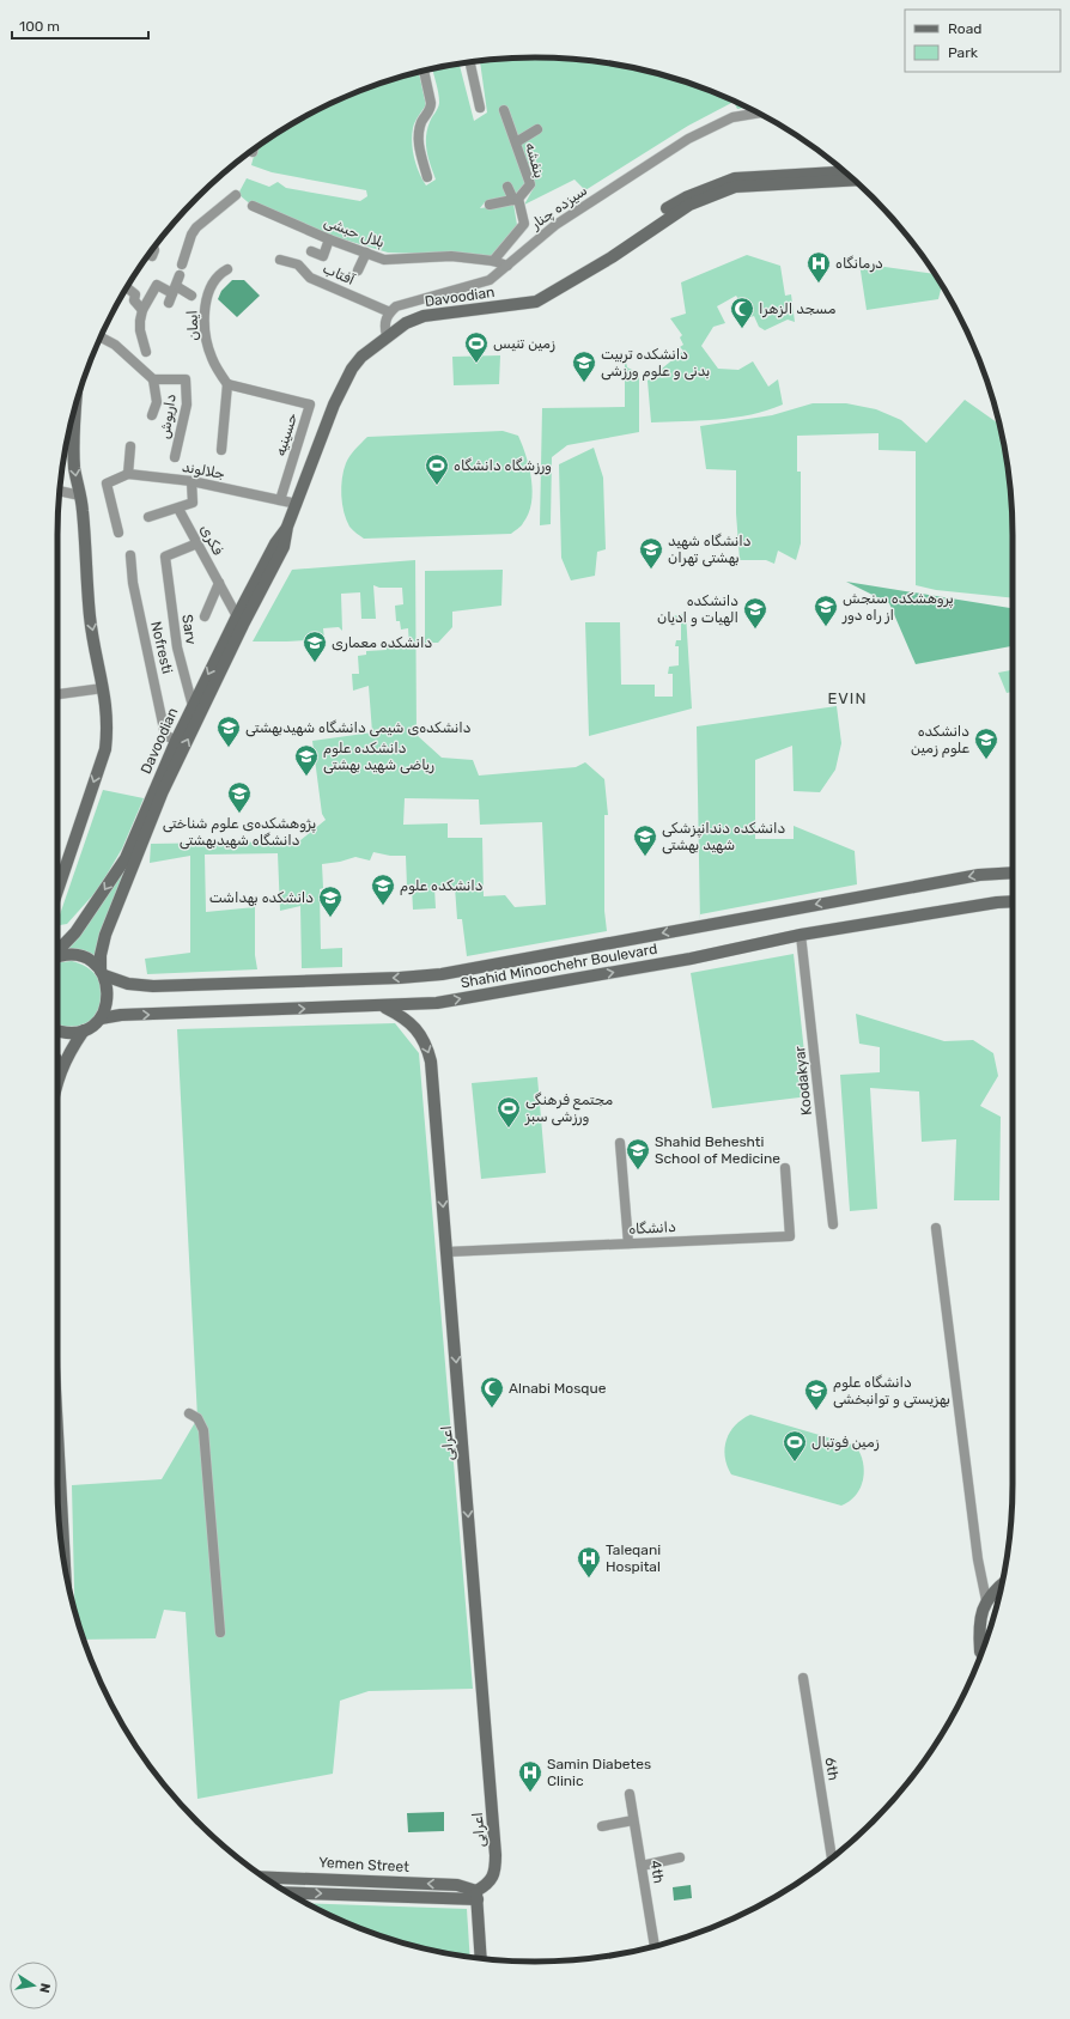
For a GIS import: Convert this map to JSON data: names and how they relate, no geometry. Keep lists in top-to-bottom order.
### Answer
{
  "streets": {
    "main road": [
      "Davoodian",
      "Shahid Minoochehr Boulevard",
      "اعرابی",
      "Yemen Street"
    ],
    "street": [
      "بنفشه",
      "سیزده چنار",
      "بلال حبشی",
      "آفتاب",
      "ایمان",
      "داریوش",
      "حسینیه",
      "جلالوند",
      "فکری",
      "Sarv",
      "Nofresti",
      "Koodakyar",
      "دانشگاه",
      "6th",
      "4th"
    ]
  },
  "crossings": [
    ["سیزده چنار", "بلال حبشی"],
    ["سیزده چنار", "آفتاب"],
    ["Davoodian", "جلالوند"],
    ["Davoodian", "فکری"],
    ["Davoodian", "Sarv"],
    ["Davoodian", "Nofresti"],
    ["Davoodian", "Shahid Minoochehr Boulevard"],
    ["ایمان", "حسینیه"],
    ["حسینیه", "جلالوند"],
    ["فکری", "Sarv"],
    ["Shahid Minoochehr Boulevard", "Koodakyar"],
    ["Shahid Minoochehr Boulevard", "اعرابی"],
    ["دانشگاه", "اعرابی"],
    ["اعرابی", "Yemen Street"]
  ],
  "one_way": ["اعرابی"],
  "districts": ["EVIN"],
  "places": {
    "hospital": ["درمانگاه", "Taleqani Hospital", "Samin Diabetes Clinic"],
    "mosque": ["مسجد الزهرا", "Alnabi Mosque"],
    "sports": [
      "زمین تنیس",
      "ورزشگاه دانشگاه",
      "مجتمع فرهنگی ورزشی سبز",
      "زمین فوتبال"
    ],
    "school or university": [
      "دانشکده تربیت بدنی و علوم ورزشی",
      "دانشگاه شهید بهشتی تهران",
      "پروهشکده سنجش از راه دور",
      "دانشکده الهیات و ادیان",
      "دانشکده معماری",
      "دانشکده‌ی شیمی دانشگاه شهیدبهشتی",
      "دانشکده علوم زمین",
      "دانشکده علوم ریاضی شهید بهشتی",
      "پژوهشکده‌ی علوم شناختی دانشگاه شهیدبهشتی",
      "دانشکده دندانپزشکی شهید بهشتی",
      "دانشکده علوم",
      "دانشکده بهداشت",
      "Shahid Beheshti School of Medicine",
      "دانشگاه علوم بهزیستی و توانبخشی"
    ]
  },
  "legend": ["Road", "Park"],
  "scale_bar": "100 m",
  "north": "right"
}
